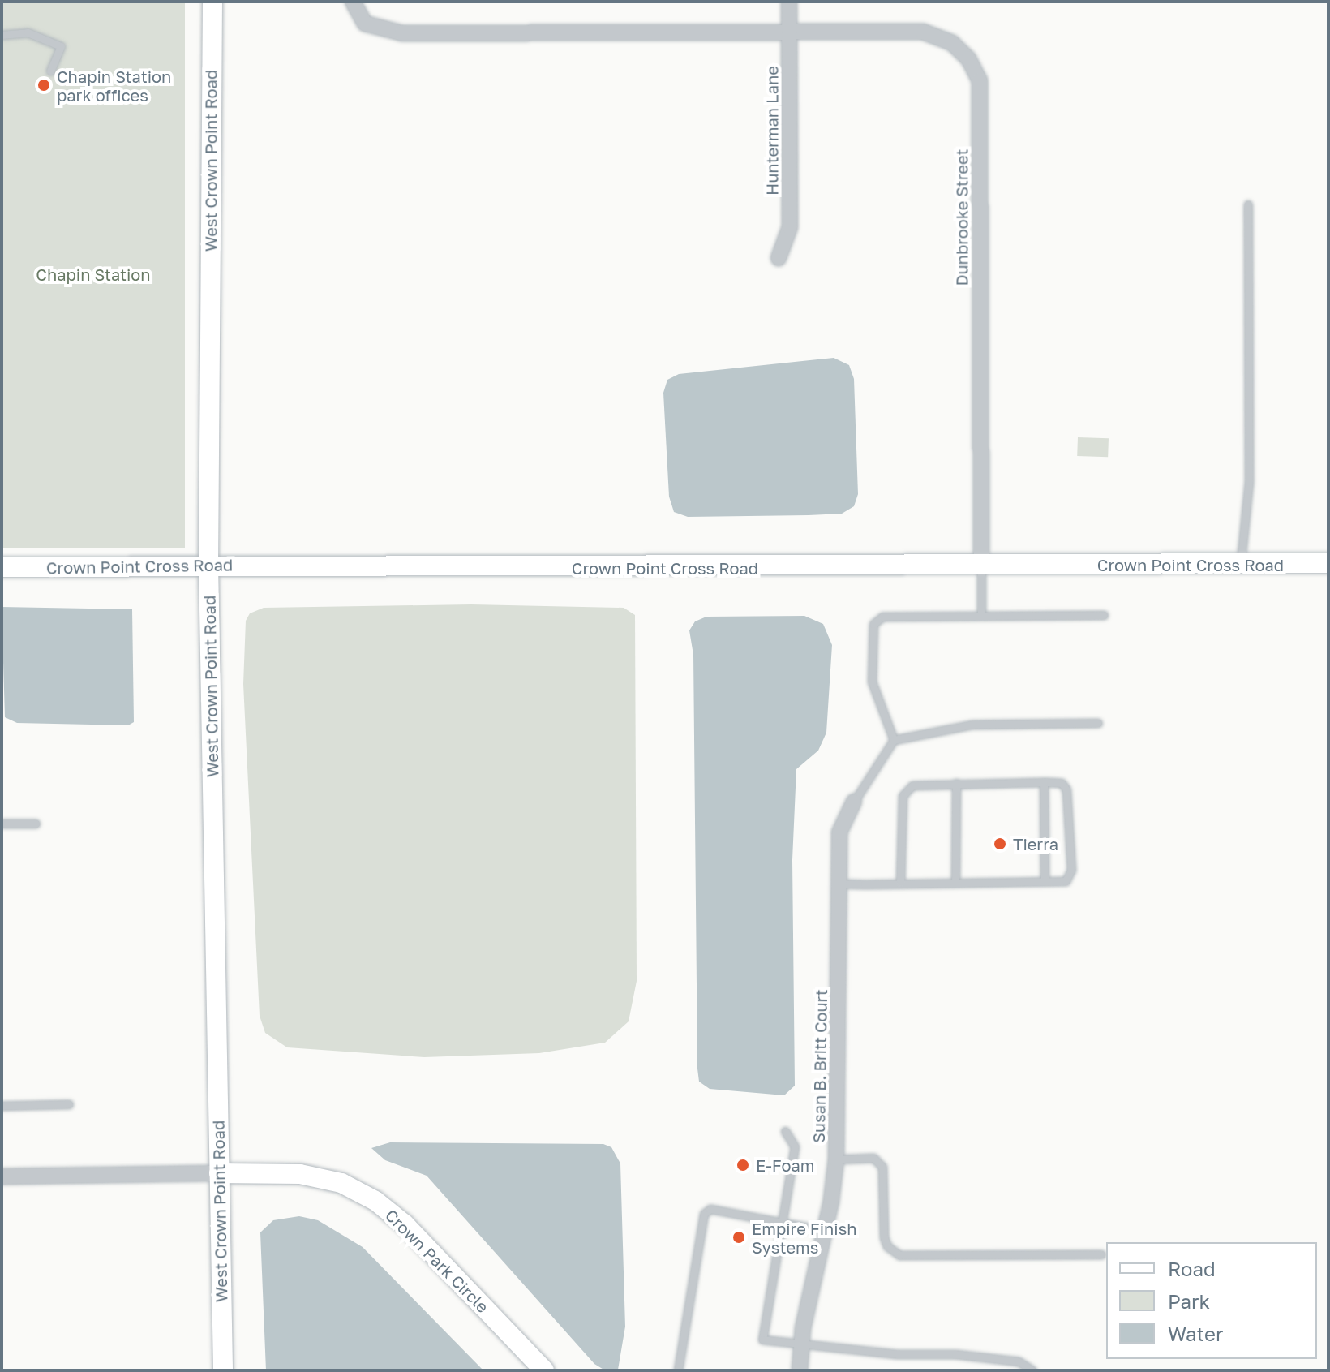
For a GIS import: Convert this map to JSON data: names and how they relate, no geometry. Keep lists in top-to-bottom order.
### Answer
{
  "streets": {
    "street": [
      "Hunterman Lane",
      "West Crown Point Road",
      "Dunbrooke Street",
      "Crown Point Cross Road",
      "Susan B. Britt Court",
      "Crown Park Circle"
    ]
  },
  "crossings": [
    ["Hunterman Lane", "Dunbrooke Street"],
    ["West Crown Point Road", "Crown Point Cross Road"],
    ["West Crown Point Road", "Crown Park Circle"],
    ["Dunbrooke Street", "Crown Point Cross Road"]
  ],
  "parks": ["Chapin Station"],
  "places": [
    "Chapin Station park offices",
    "Tierra",
    "E-Foam",
    "Empire Finish Systems"
  ],
  "legend": ["Road", "Park", "Water"]
}
